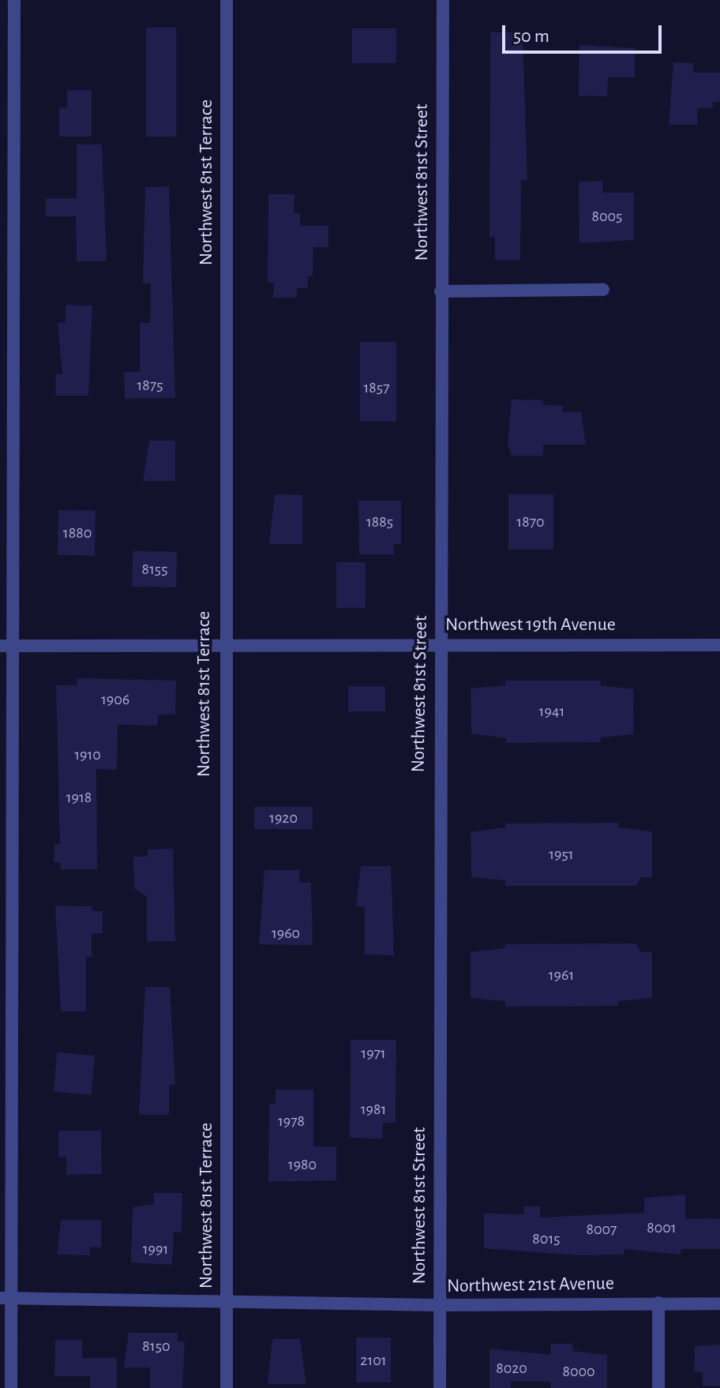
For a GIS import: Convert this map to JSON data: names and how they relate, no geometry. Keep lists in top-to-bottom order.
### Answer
{
  "streets": {
    "street": [
      "Northwest 81st Terrace",
      "Northwest 81st Street",
      "Northwest 19th Avenue",
      "Northwest 21st Avenue"
    ]
  },
  "crossings": [
    ["Northwest 81st Terrace", "Northwest 19th Avenue"],
    ["Northwest 81st Terrace", "Northwest 21st Avenue"],
    ["Northwest 81st Street", "Northwest 19th Avenue"],
    ["Northwest 81st Street", "Northwest 21st Avenue"]
  ],
  "house_numbers": [
    "8005",
    "1875",
    "1857",
    "1885",
    "1870",
    "1880",
    "8155",
    "1906",
    "1941",
    "1910",
    "1918",
    "1920",
    "1951",
    "1960",
    "1961",
    "1971",
    "1981",
    "1978",
    "1980",
    "8001",
    "8007",
    "8015",
    "1991",
    "8150",
    "2101",
    "8020",
    "8000"
  ],
  "scale_bar": "50 m"
}
